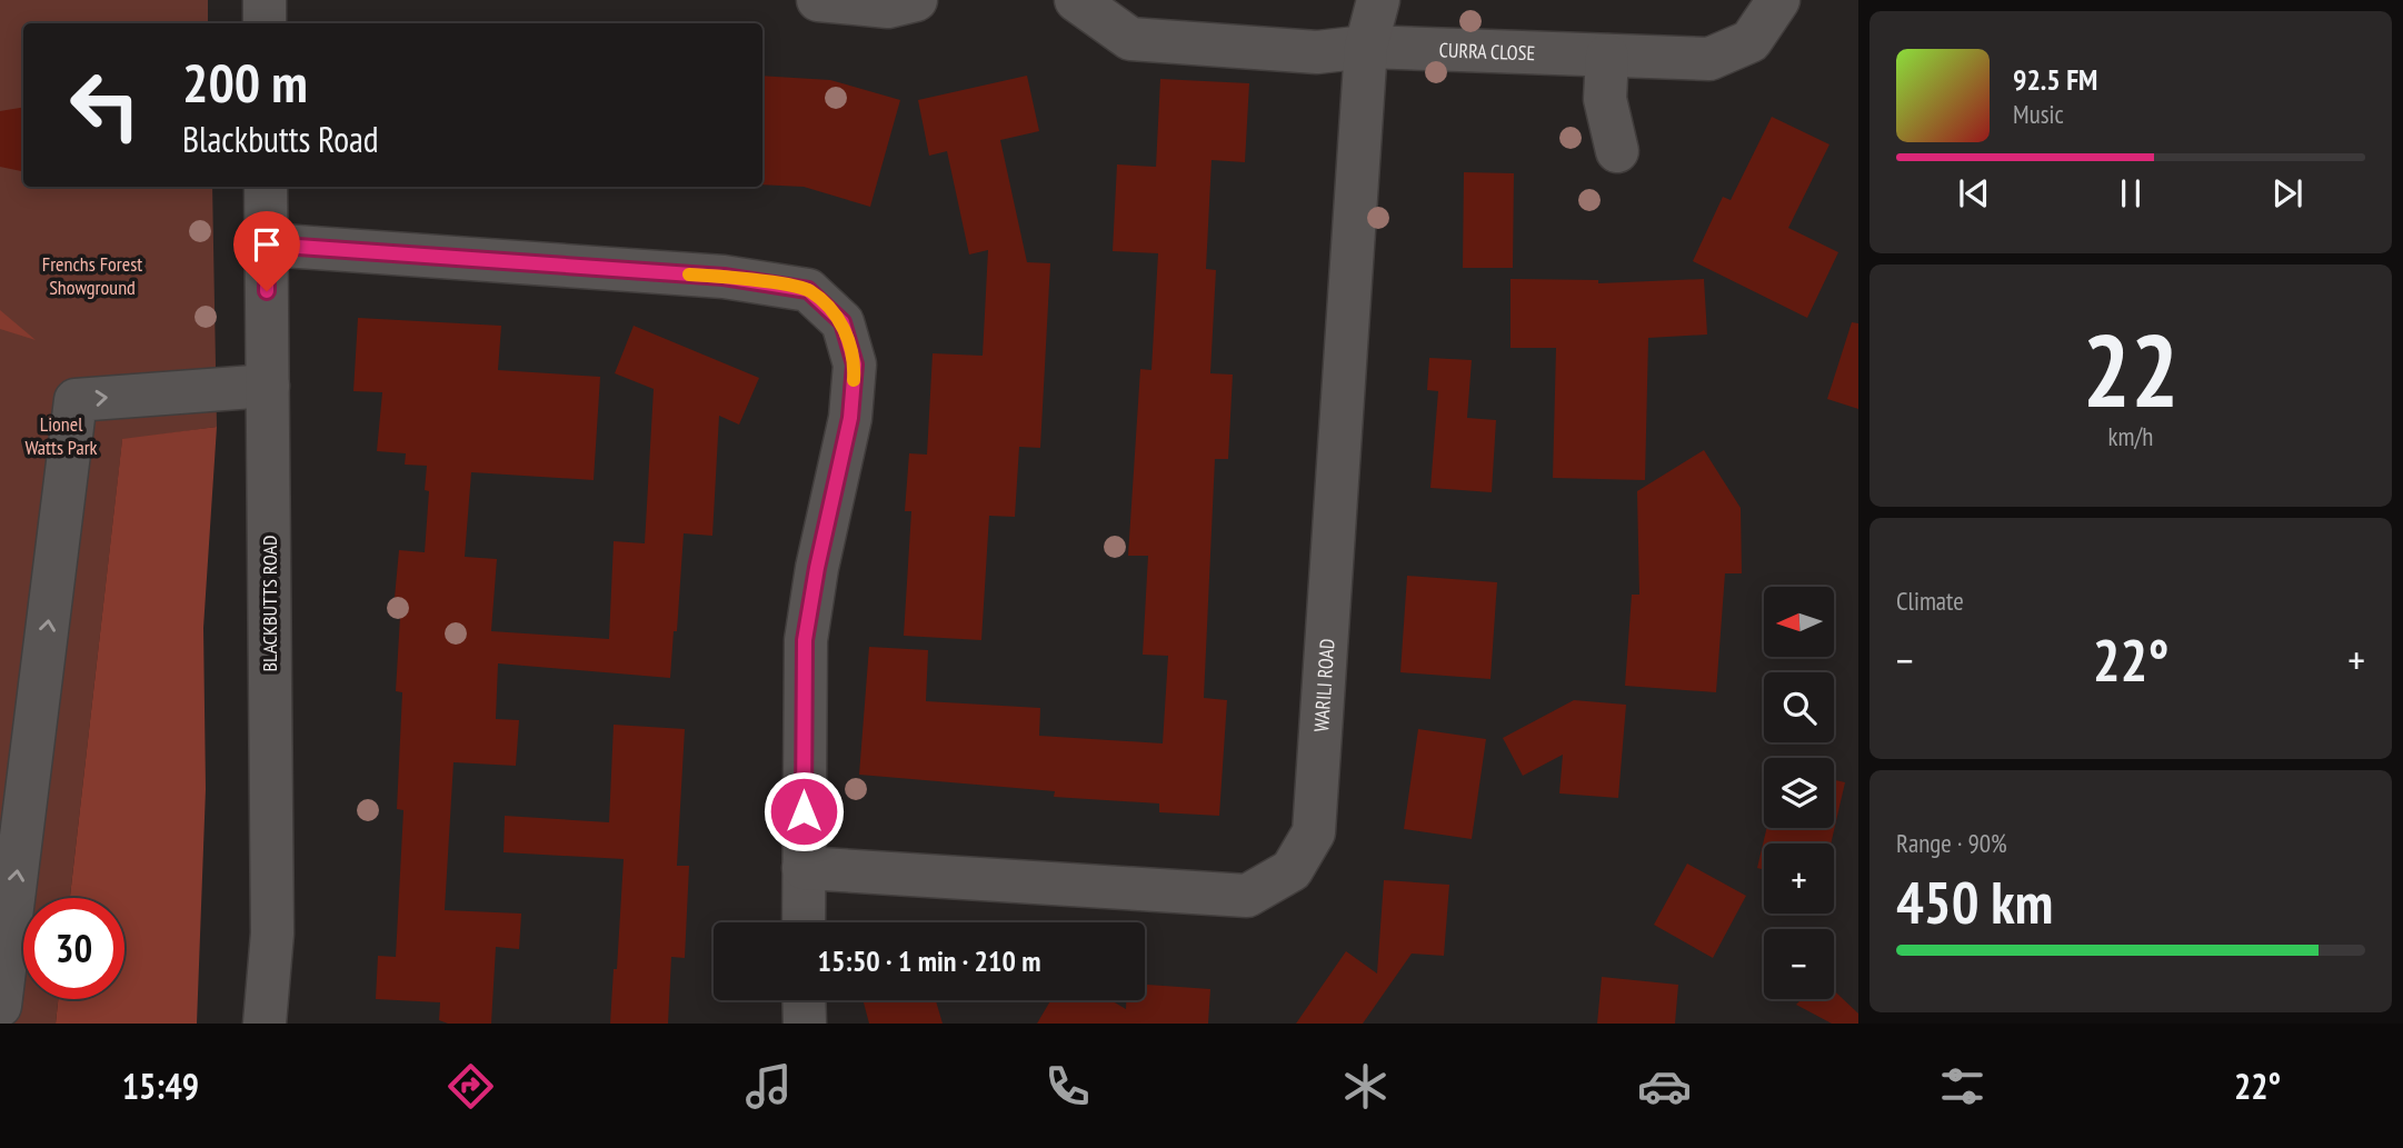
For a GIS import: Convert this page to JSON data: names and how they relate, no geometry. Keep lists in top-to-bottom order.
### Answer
{
  "streets": {
    "street": ["CURRA CLOSE", "BLACKBUTTS ROAD", "WARILI ROAD"]
  },
  "crossings": [
    ["CURRA CLOSE", "WARILI ROAD"]
  ],
  "parks": ["Frenchs Forest Showground", "Lionel Watts Park"],
  "north": "left",
  "page": {
    "turn": ["200 m", "Blackbutts Road"],
    "song": ["92.5 FM", "Music"],
    "tile": [
      ["22", "km/h"],
      "Climate",
      ["Range · 90%", "450 km"]
    ],
    "map_buttons": ["+", "−"],
    "heat": ["−", "22°", "+"],
    "limit": "30",
    "trip": "15:50 · 1 min · 210 m",
    "tabs": ["15:49", "22°"]
  }
}
